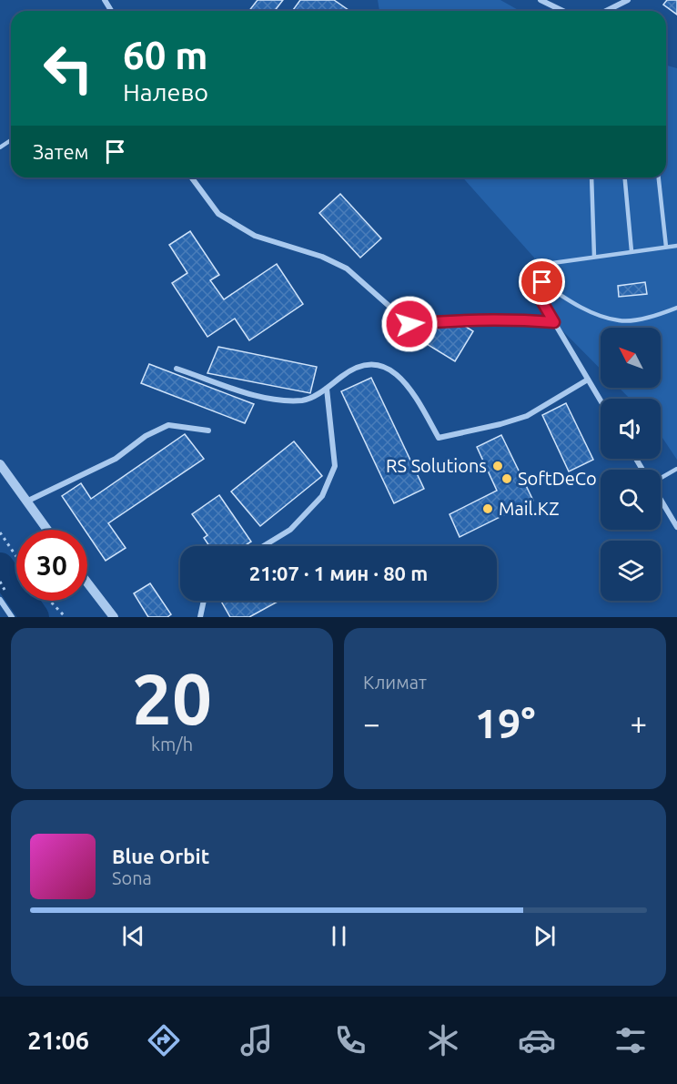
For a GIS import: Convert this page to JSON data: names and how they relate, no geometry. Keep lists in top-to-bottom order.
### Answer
{
  "places": ["RS Solutions", "SoftDeCo", "Mail.KZ"],
  "north": "top left",
  "page": {
    "turn": ["60 m", "Налево"],
    "then": "Затем",
    "limit": "30",
    "trip": "21:07 · 1 мин · 80 m",
    "tile": [
      ["20", "km/h"],
      "Климат"
    ],
    "heat": ["−", "19°", "+"],
    "song": ["Blue Orbit", "Sona"],
    "tabs": "21:06"
  }
}
